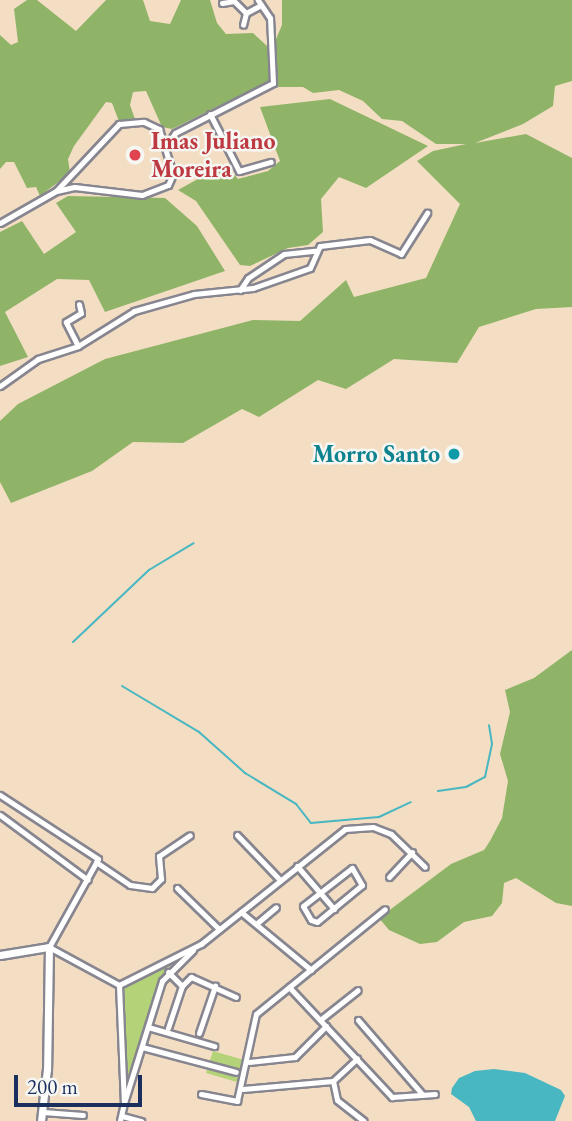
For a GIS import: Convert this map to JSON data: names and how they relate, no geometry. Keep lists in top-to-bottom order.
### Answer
{
  "places": ["Imas Juliano Moreira", "Morro Santo"],
  "scale_bar": "200 m"
}
